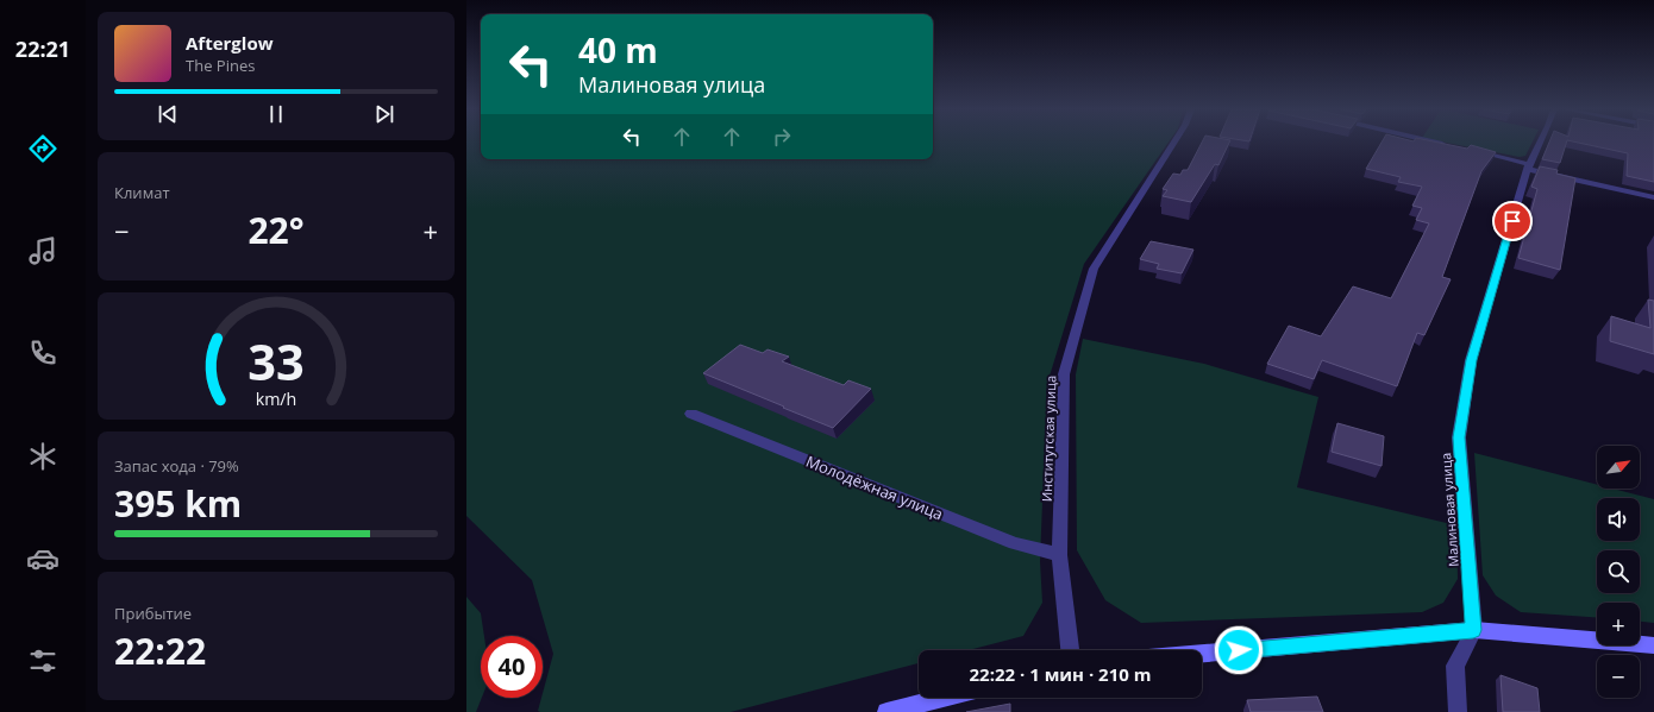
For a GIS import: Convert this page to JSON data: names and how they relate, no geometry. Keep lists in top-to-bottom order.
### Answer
{
  "streets": {
    "street": ["Институтская улица", "Молодёжная улица", "Малиновая улица"]
  },
  "crossings": [
    ["Институтская улица", "Молодёжная улица"]
  ],
  "north": "top right",
  "page": {
    "tabs": "22:21",
    "turn": ["40 m", "Малиновая улица"],
    "song": ["Afterglow", "The Pines"],
    "tile": [
      "Климат",
      ["Запас хода · 79%", "395 km"],
      ["Прибытие", "22:22"]
    ],
    "heat": ["−", "22°", "+"],
    "map_buttons": ["+", "−"],
    "limit": "40",
    "trip": "22:22 · 1 мин · 210 m",
    "gauge": ["33", "km/h"]
  }
}
